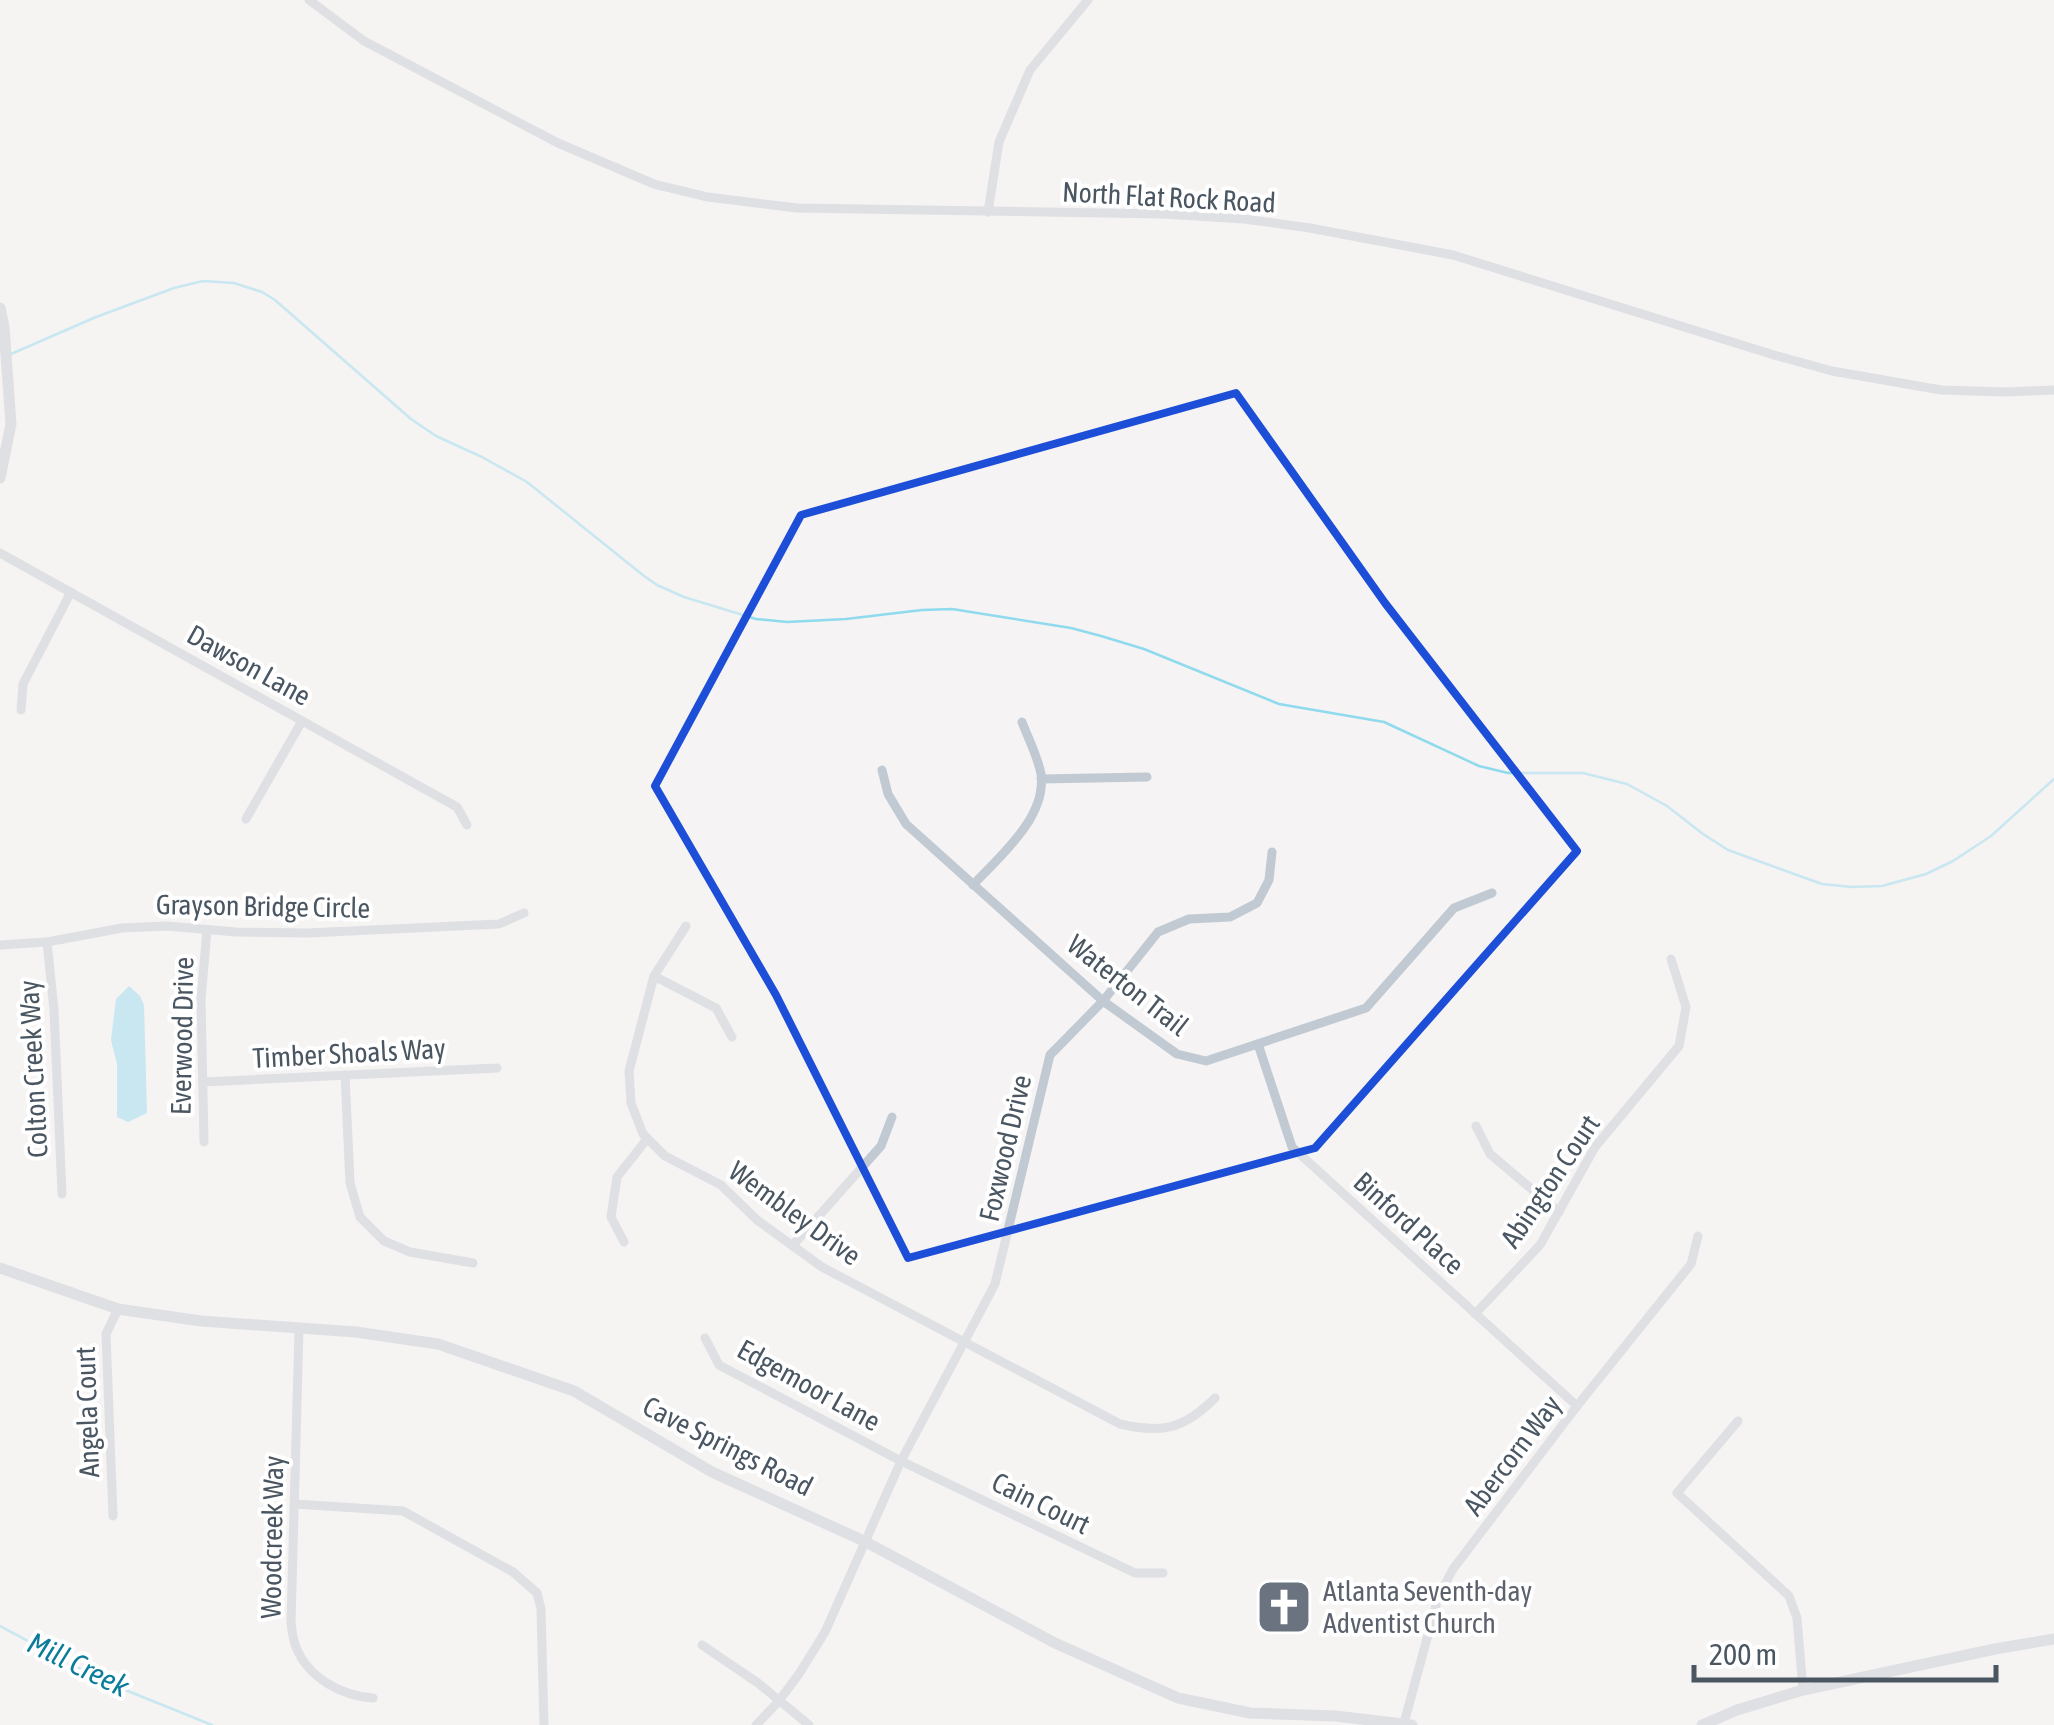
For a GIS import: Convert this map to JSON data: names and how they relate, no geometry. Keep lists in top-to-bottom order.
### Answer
{
  "streets": {
    "street": [
      "North Flat Rock Road",
      "Dawson Lane",
      "Grayson Bridge Circle",
      "Waterton Trail",
      "Everwood Drive",
      "Timber Shoals Way",
      "Colton Creek Way",
      "Foxwood Drive",
      "Abington Court",
      "Wembley Drive",
      "Binford Place",
      "Edgemoor Lane",
      "Angela Court",
      "Cave Springs Road",
      "Abercorn Way",
      "Cain Court",
      "Woodcreek Way"
    ]
  },
  "crossings": [
    ["Grayson Bridge Circle", "Everwood Drive"],
    ["Grayson Bridge Circle", "Colton Creek Way"],
    ["Waterton Trail", "Foxwood Drive"],
    ["Waterton Trail", "Binford Place"],
    ["Everwood Drive", "Timber Shoals Way"],
    ["Foxwood Drive", "Wembley Drive"],
    ["Foxwood Drive", "Edgemoor Lane"],
    ["Foxwood Drive", "Cave Springs Road"],
    ["Foxwood Drive", "Cain Court"],
    ["Abington Court", "Binford Place"],
    ["Binford Place", "Abercorn Way"],
    ["Edgemoor Lane", "Cain Court"],
    ["Angela Court", "Cave Springs Road"],
    ["Cave Springs Road", "Abercorn Way"],
    ["Cave Springs Road", "Woodcreek Way"]
  ],
  "water": ["Mill Creek"],
  "places": {
    "church": ["Atlanta Seventh-day Adventist Church"]
  },
  "scale_bar": "200 m"
}
